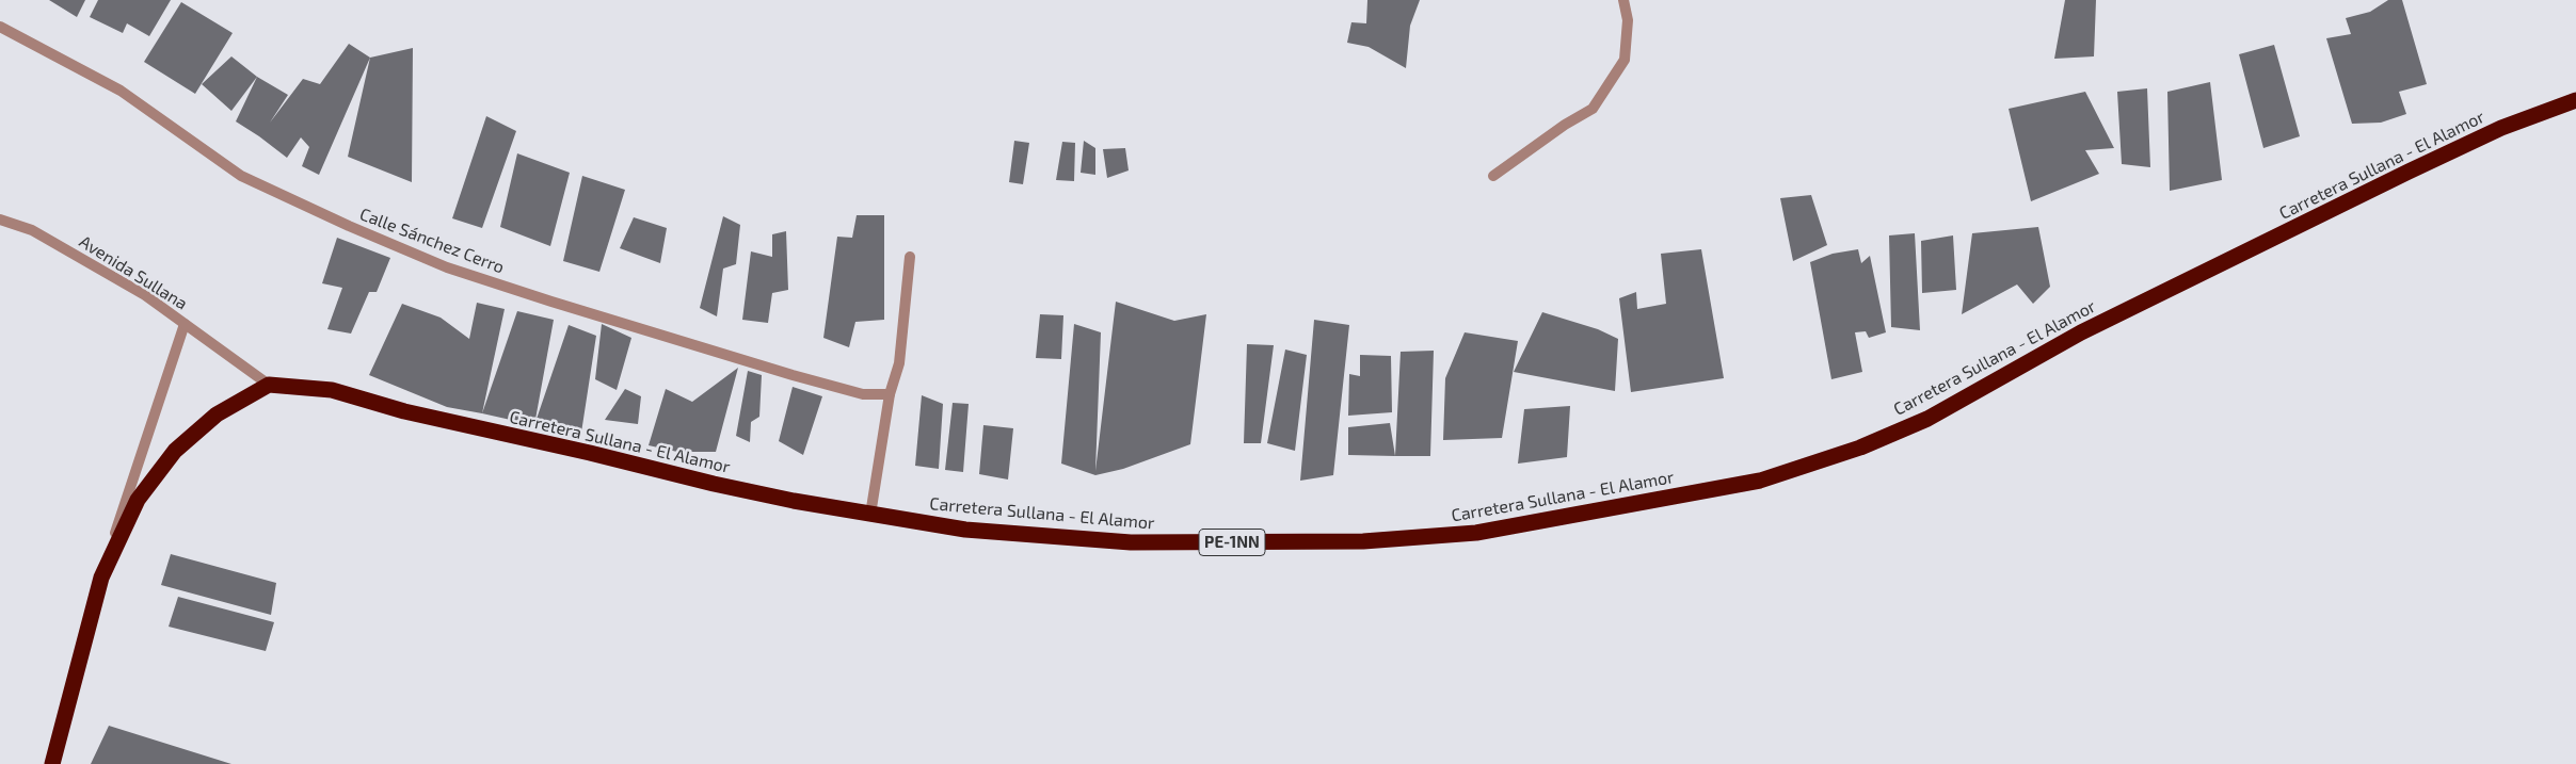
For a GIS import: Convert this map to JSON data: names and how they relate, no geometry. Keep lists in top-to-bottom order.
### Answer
{
  "streets": {
    "highway": ["Carretera Sullana - El Alamor", "PE-1NN"],
    "street": ["Calle Sánchez Cerro", "Avenida Sullana"]
  },
  "crossings": [
    ["Carretera Sullana - El Alamor", "Avenida Sullana"]
  ]
}
